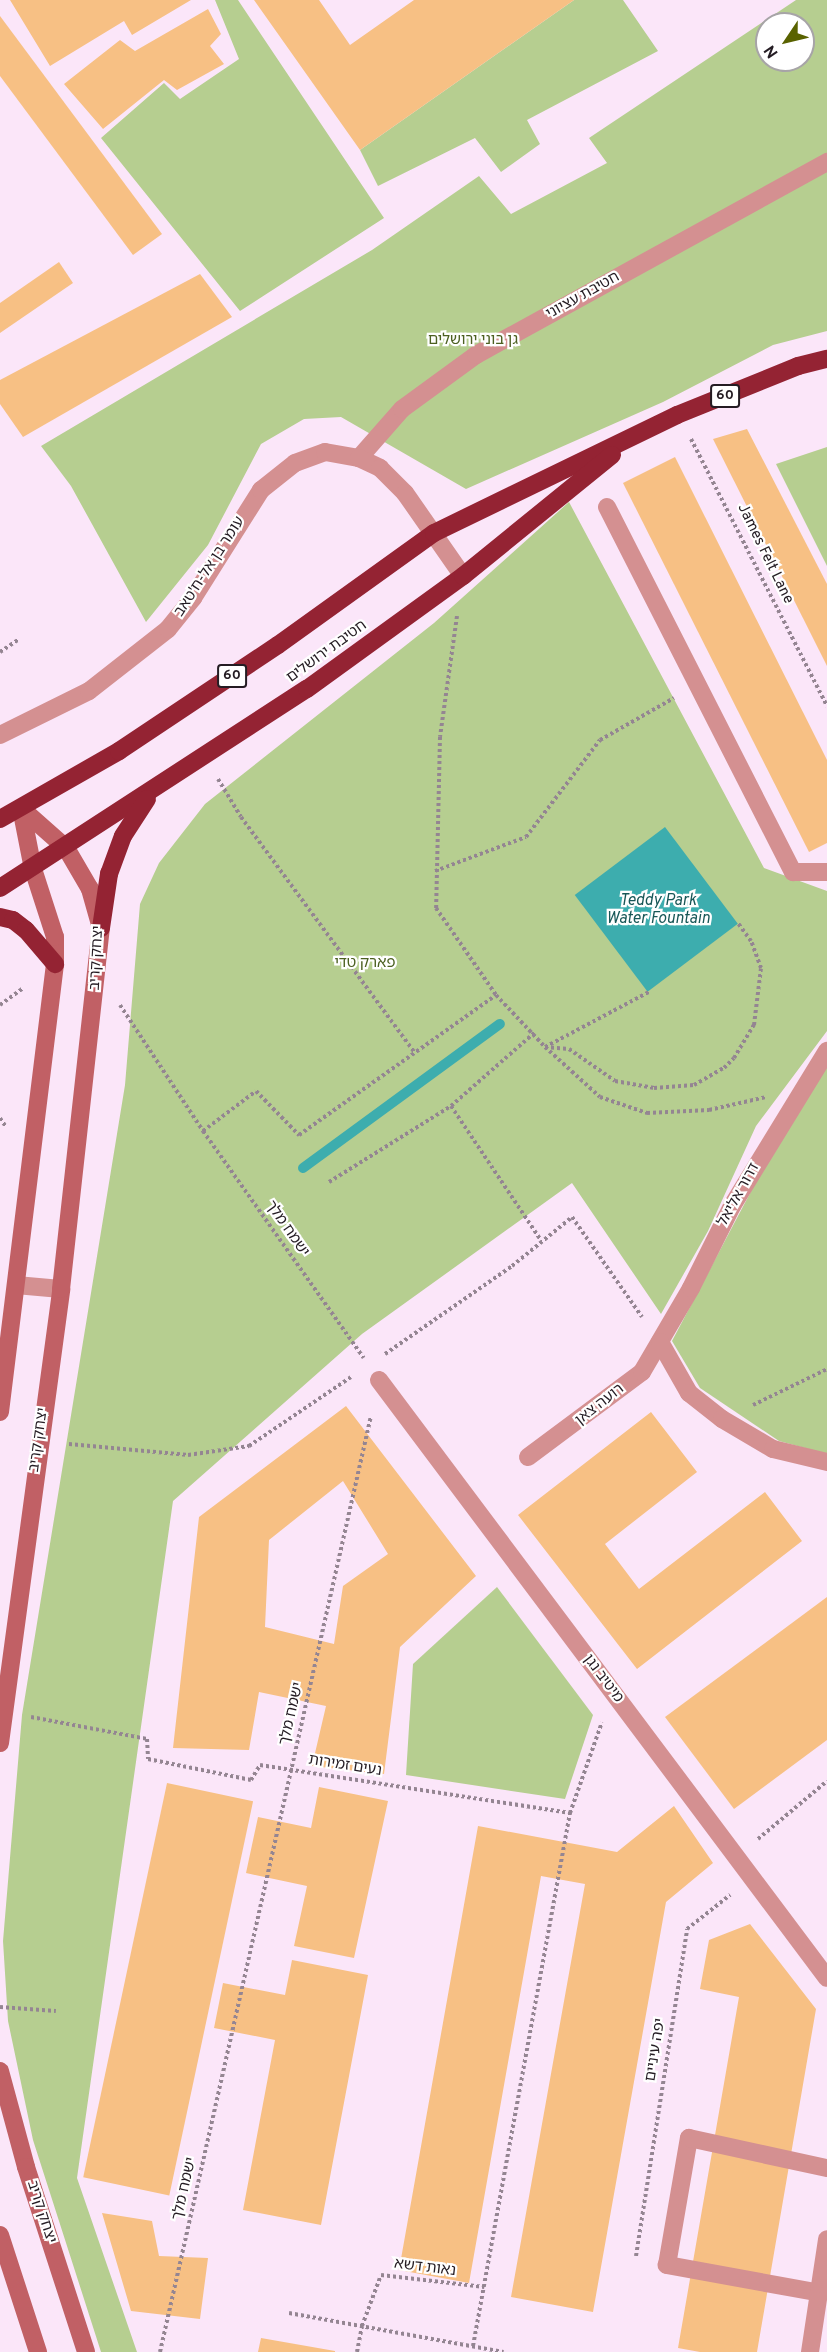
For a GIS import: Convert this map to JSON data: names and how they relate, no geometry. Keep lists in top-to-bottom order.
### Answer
{
  "streets": {
    "highway": ["60", "חטיבת ירושלים"],
    "street": [
      "חטיבת עציוני",
      "עומר בן אל-ח'טאב",
      "יצחק קריב",
      "דרור אליאל",
      "רועה צאן",
      "מיטיב נגן"
    ],
    "path": [
      "James Felt Lane",
      "ישמח מלך",
      "נעים זמירות",
      "יפה עיניים",
      "נאות דשא"
    ]
  },
  "crossings": [
    ["חטיבת עציוני", "עומר בן אל-ח'טאב"],
    ["60", "חטיבת ירושלים"],
    ["60", "יצחק קריב"],
    ["James Felt Lane", "חטיבת ירושלים"],
    ["עומר בן אל-ח'טאב", "חטיבת ירושלים"],
    ["חטיבת ירושלים", "יצחק קריב"],
    ["יצחק קריב", "ישמח מלך"],
    ["יצחק קריב", "נעים זמירות"],
    ["דרור אליאל", "רועה צאן"],
    ["ישמח מלך", "מיטיב נגן"],
    ["ישמח מלך", "נעים זמירות"],
    ["מיטיב נגן", "יפה עיניים"]
  ],
  "water": ["Teddy Park Water Fountain"],
  "parks": ["גן בוני ירושלים", "פארק טדי"],
  "north": "bottom left"
}
